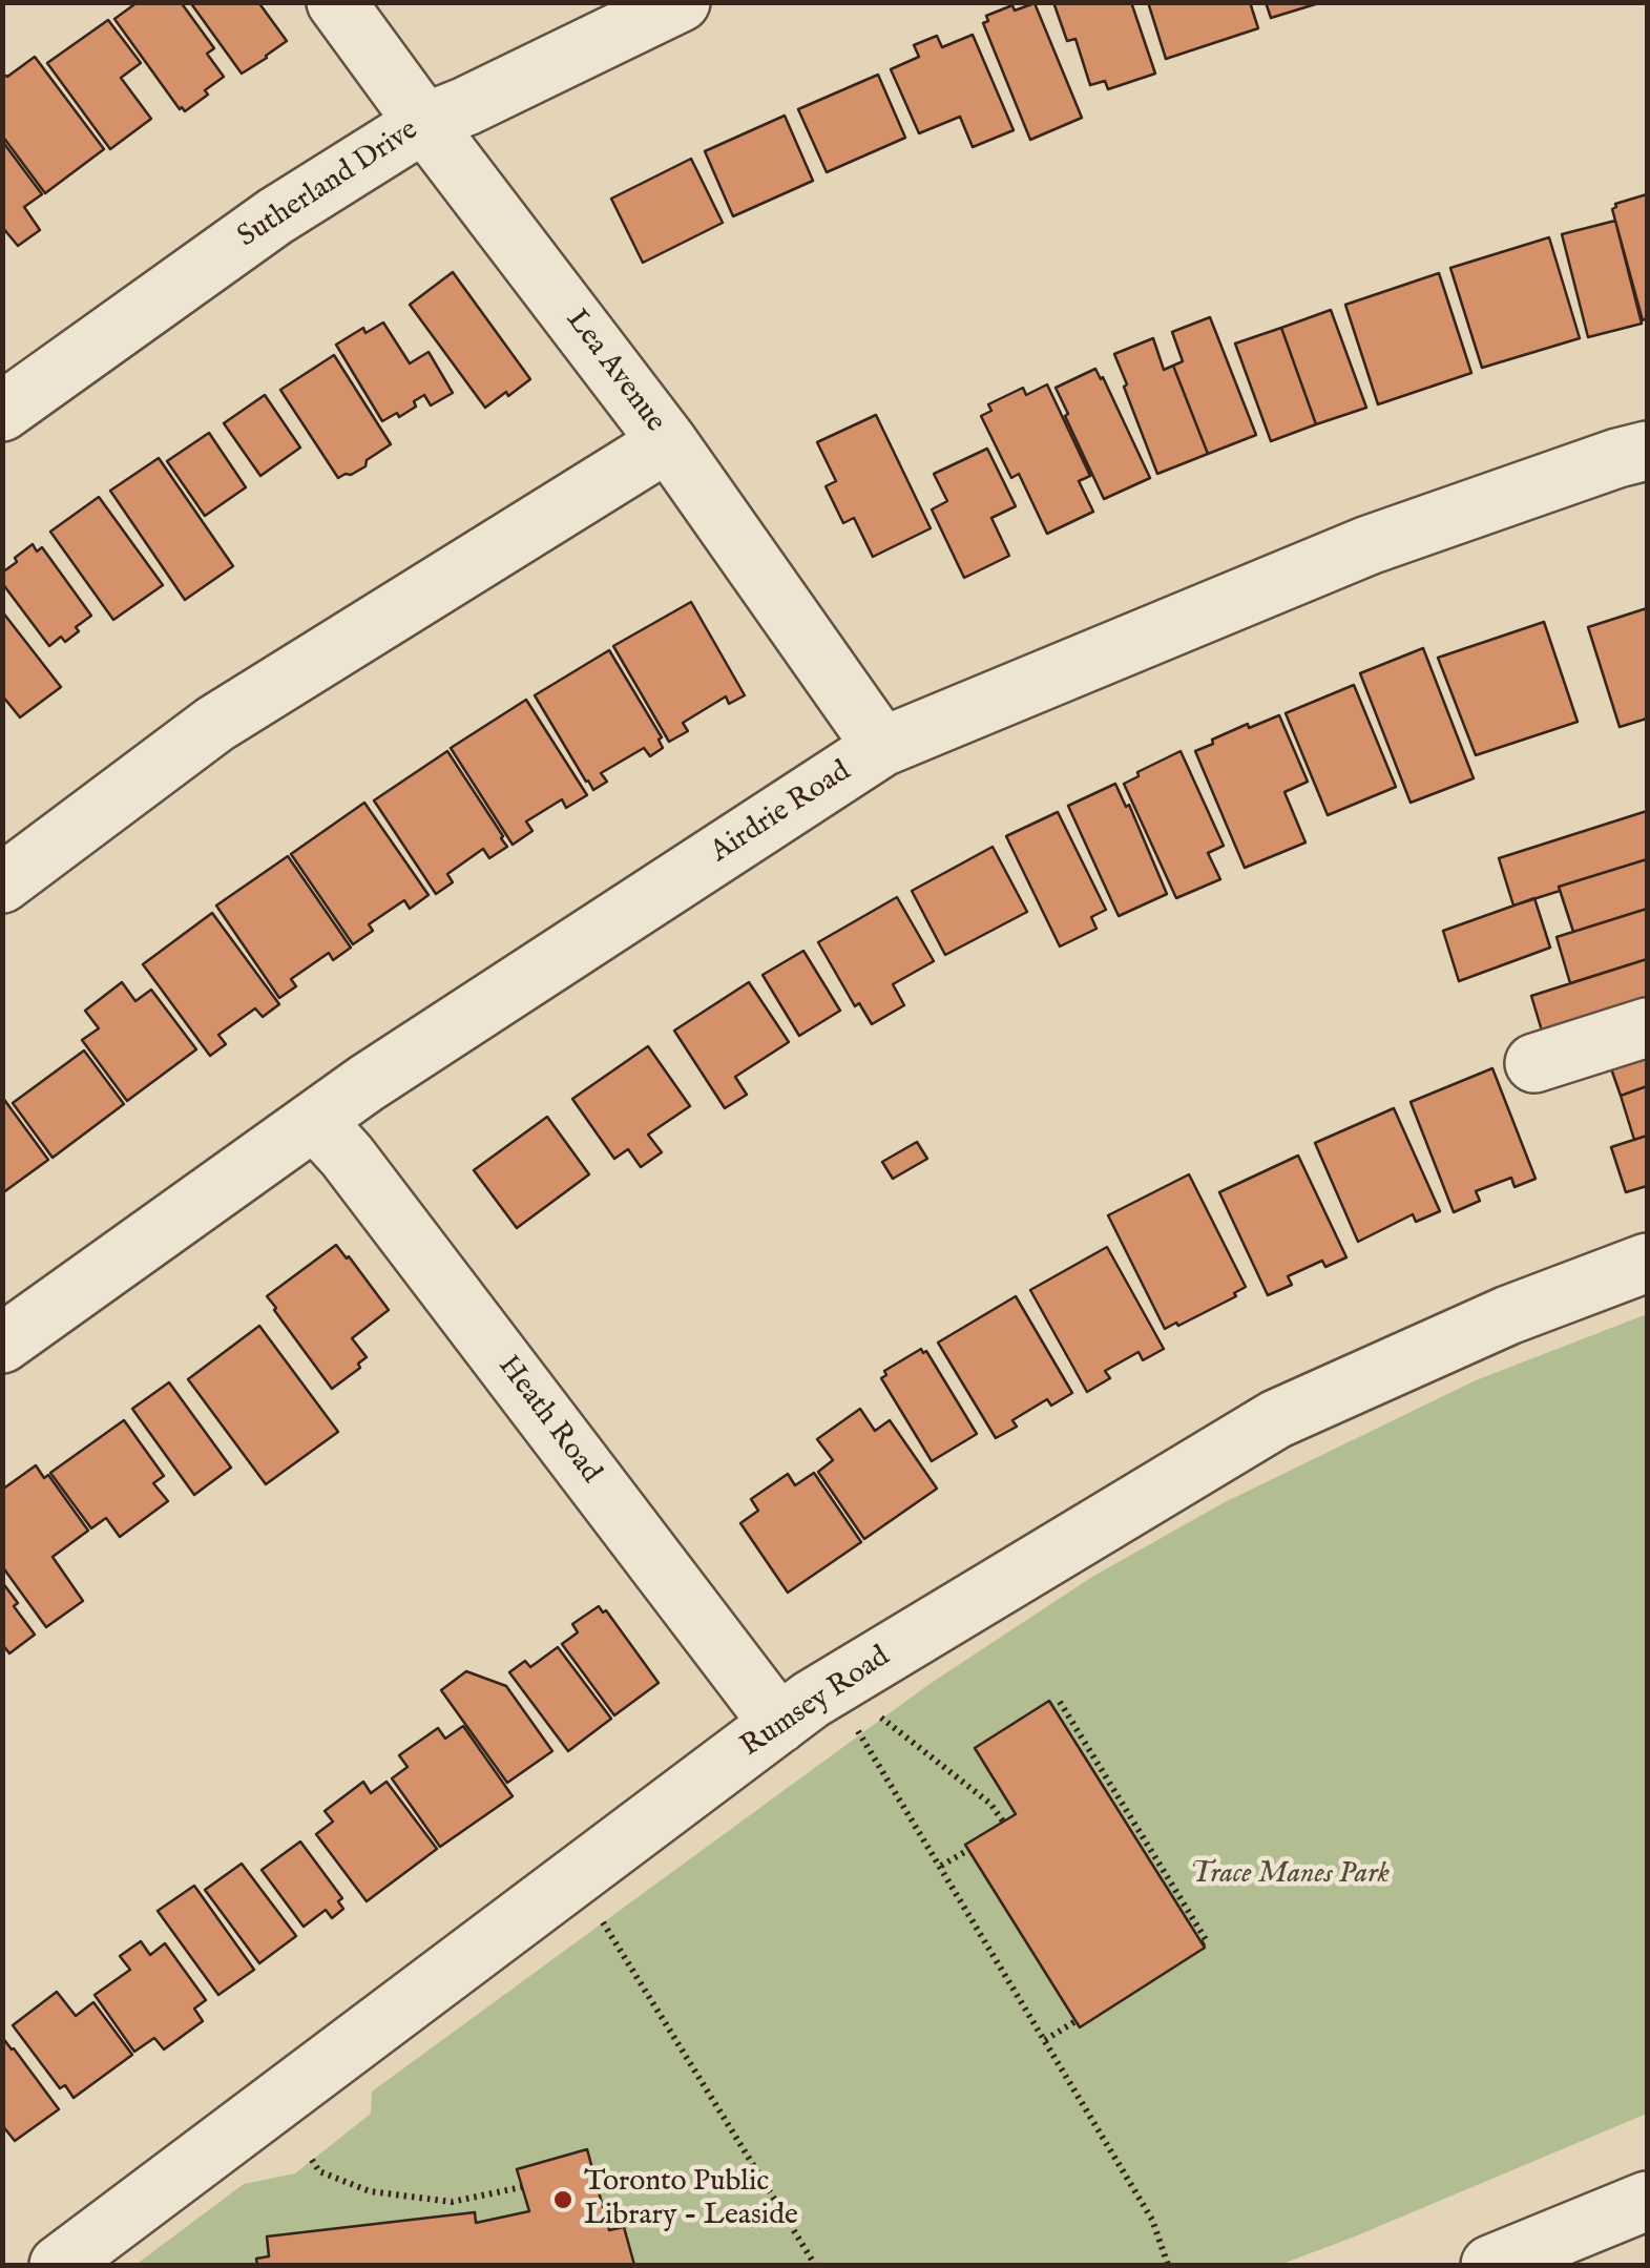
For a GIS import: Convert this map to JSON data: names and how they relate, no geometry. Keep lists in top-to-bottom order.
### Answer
{
  "streets": {
    "street": [
      "Sutherland Drive",
      "Lea Avenue",
      "Airdrie Road",
      "Heath Road",
      "Rumsey Road"
    ]
  },
  "crossings": [
    ["Sutherland Drive", "Lea Avenue"],
    ["Lea Avenue", "Airdrie Road"],
    ["Airdrie Road", "Heath Road"],
    ["Heath Road", "Rumsey Road"]
  ],
  "parks": ["Trace Manes Park"],
  "places": ["Toronto Public Library - Leaside"]
}
